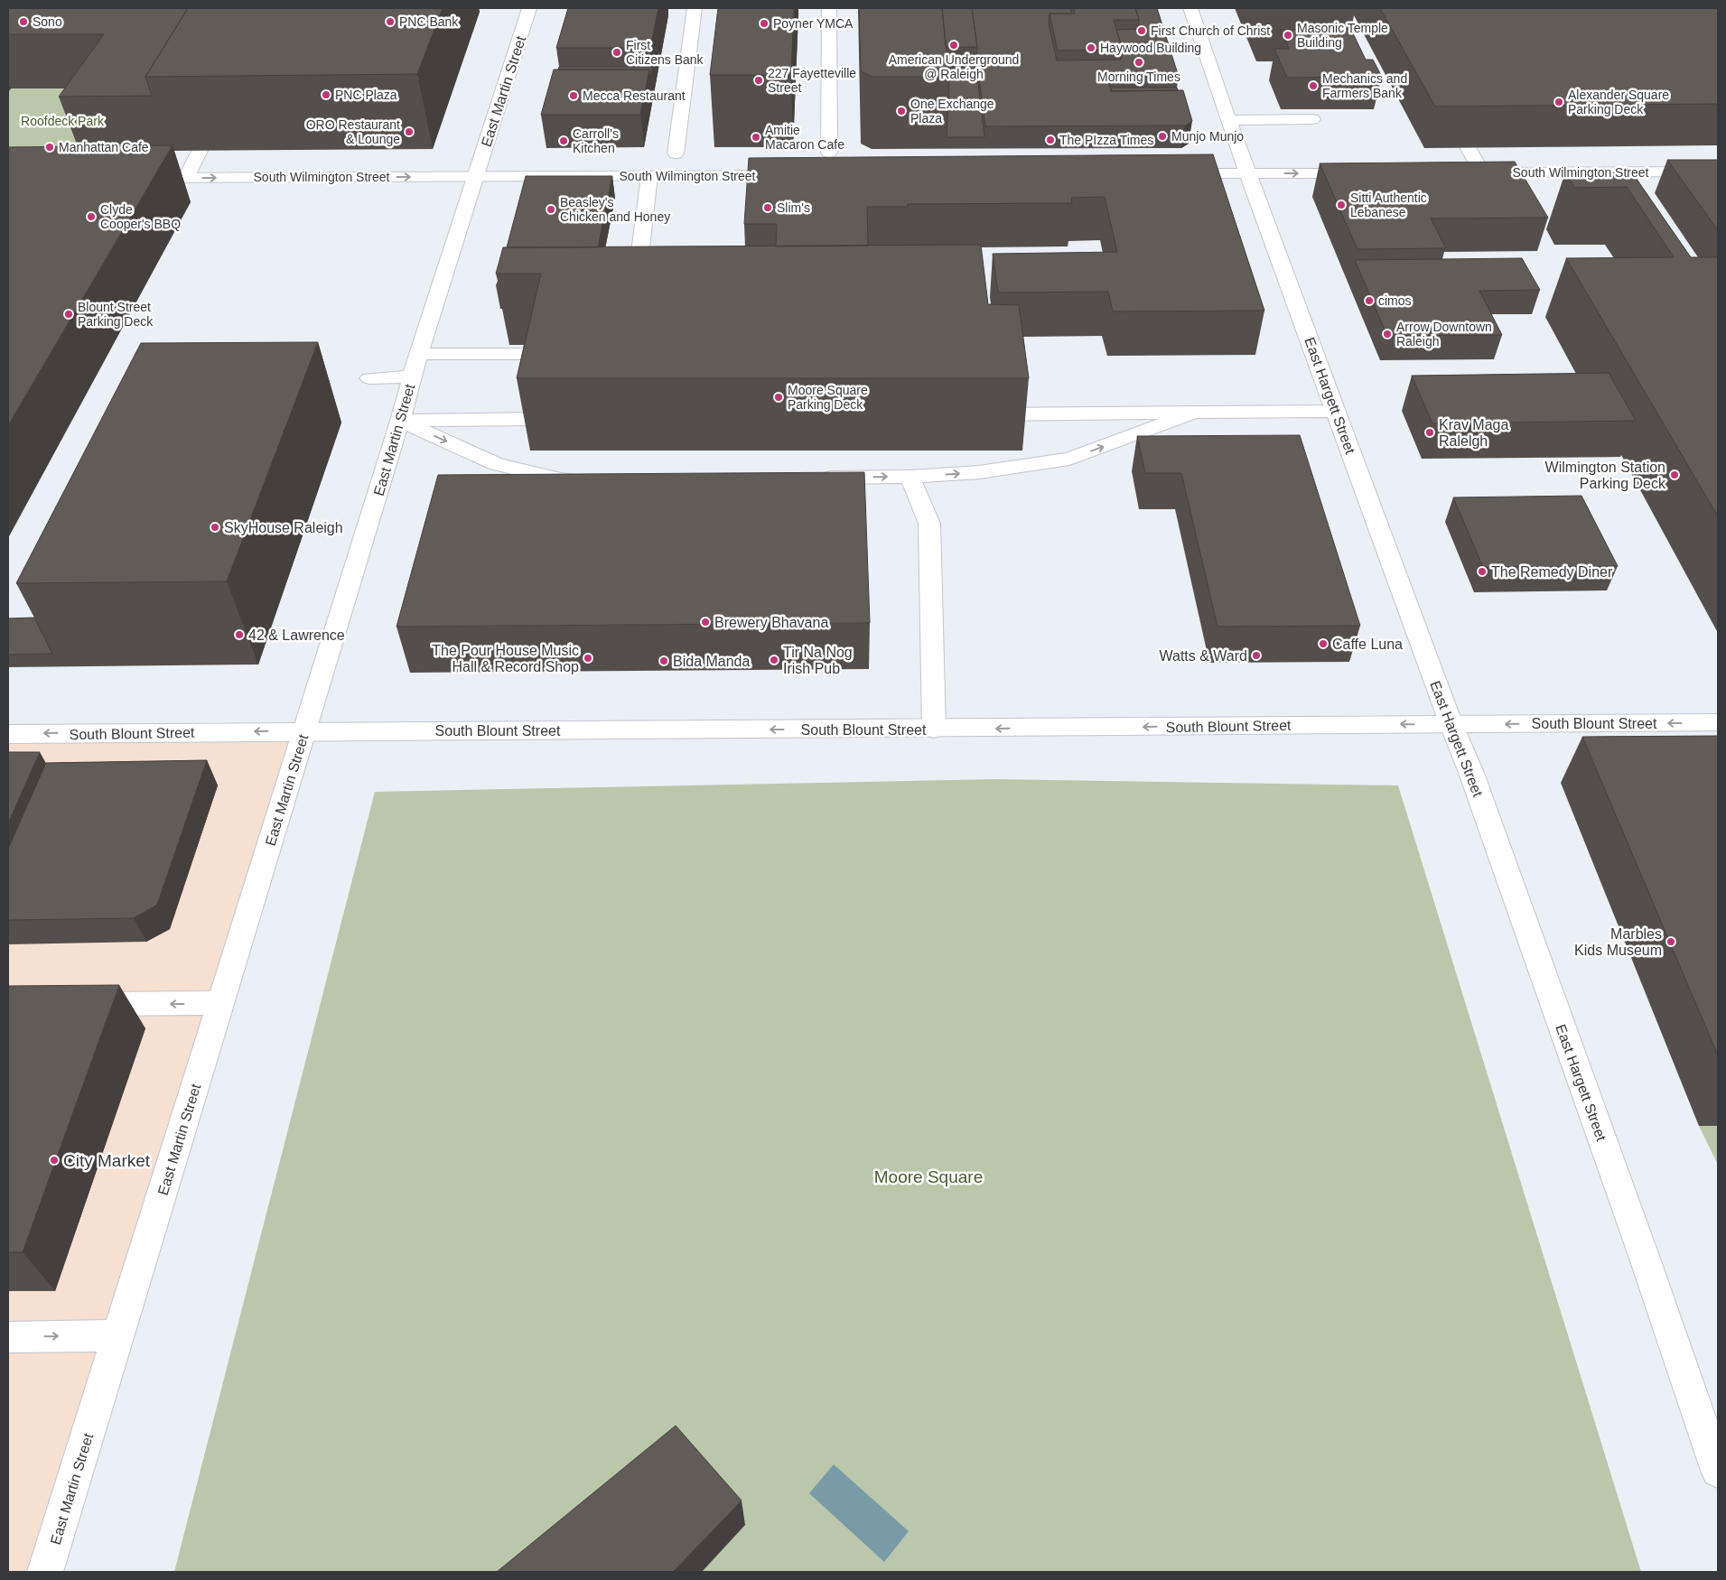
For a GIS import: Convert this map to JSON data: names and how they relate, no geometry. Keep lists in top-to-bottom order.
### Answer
{
  "streets": {
    "street": [
      "East Martin Street",
      "South Wilmington Street",
      "East Hargett Street",
      "South Blount Street"
    ]
  },
  "crossings": [
    ["East Martin Street", "South Wilmington Street"],
    ["East Martin Street", "South Blount Street"],
    ["East Hargett Street", "South Blount Street"]
  ],
  "one_way": ["South Blount Street"],
  "parks": ["Roofdeck Park", "Moore Square"],
  "places": [
    "Sono",
    "PNC Bank",
    "Poyner YMCA",
    "First Church of Christ",
    "Masonic Temple Building",
    "American Underground @ Raleigh",
    "Haywood Building",
    "First Citizens Bank",
    "Morning Times",
    "227 Fayetteville Street",
    "Mechanics and Farmers Bank",
    "PNC Plaza",
    "Mecca Restaurant",
    "Alexander Square Parking Deck",
    "One Exchange Plaza",
    "ORO Restaurant & Lounge",
    "Munjo Munjo",
    "Amitie Macaron Cafe",
    "The PIzza Times",
    "Carroll's Kitchen",
    "Manhattan Cafe",
    "Sitti Authentic Lebanese",
    "Slim's",
    "Beasley's Chicken and Honey",
    "Clyde Cooper's BBQ",
    "cimos",
    "Blount Street Parking Deck",
    "Arrow Downtown Raleigh",
    "Moore Square Parking Deck",
    "Krav Maga Ralelgh",
    "Wilmington Station Parking Deck",
    "SkyHouse Raleigh",
    "The Remedy Diner",
    "Brewery Bhavana",
    "42 & Lawrence",
    "Caffe Luna",
    "Watts & Ward",
    "The Pour House Music Hall & Record Shop",
    "Tir Na Nog Irish Pub",
    "Bida Manda",
    "Marbles Kids Museum",
    "City Market"
  ]
}
